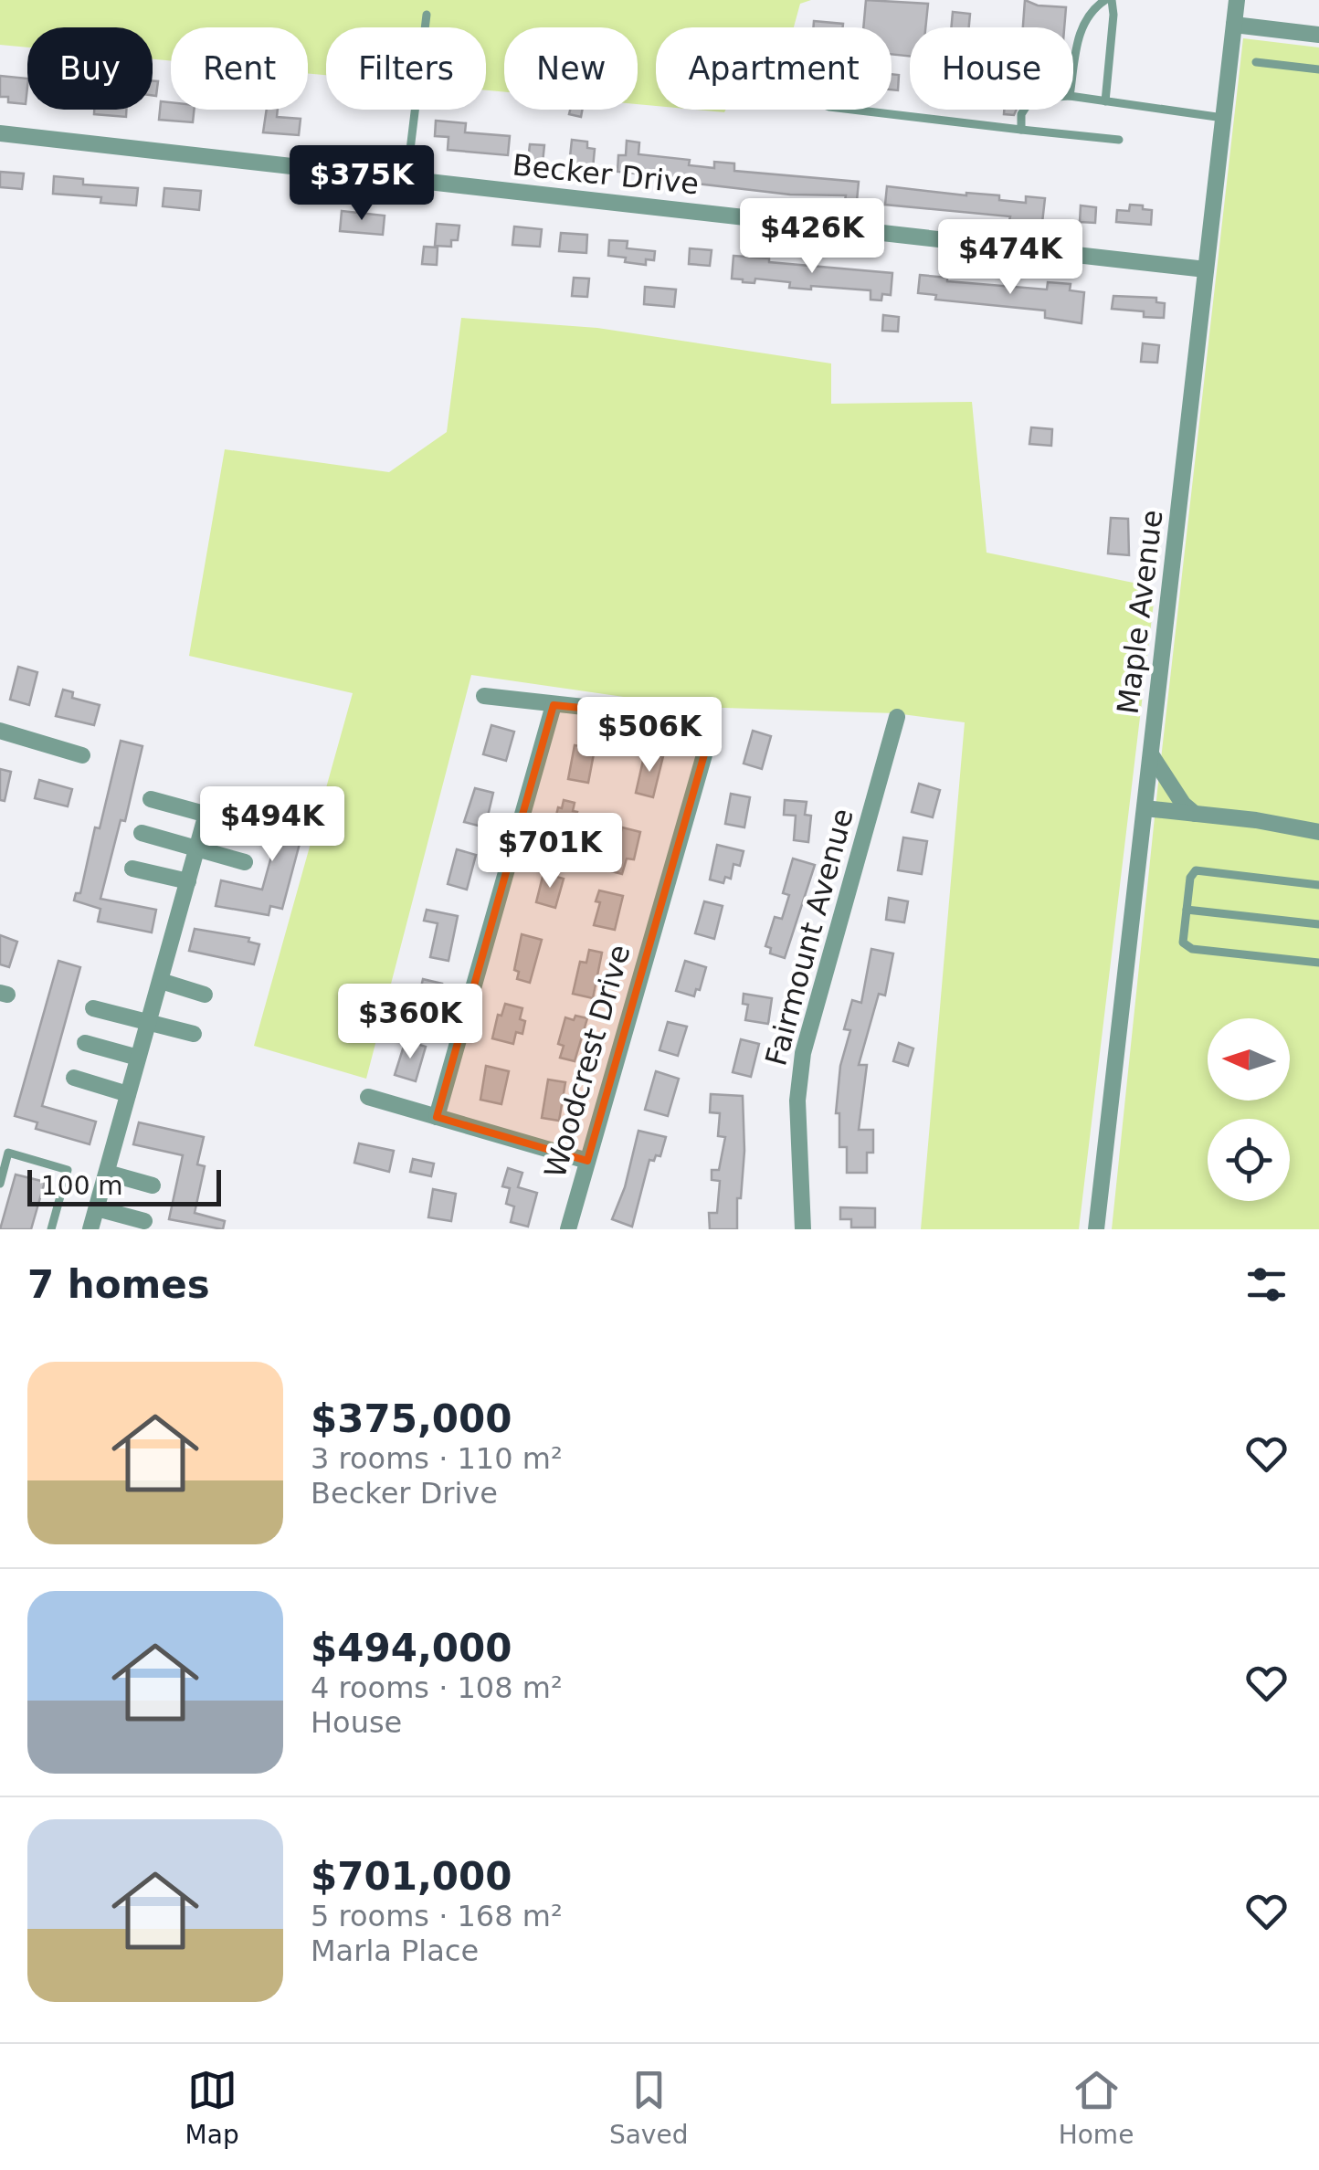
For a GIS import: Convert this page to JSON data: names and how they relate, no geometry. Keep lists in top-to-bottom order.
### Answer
{
  "streets": {
    "street": [
      "Becker Drive",
      "Maple Avenue",
      "Fairmount Avenue",
      "Woodcrest Drive"
    ]
  },
  "crossings": [
    ["Becker Drive", "Maple Avenue"]
  ],
  "scale_bar": "100 m",
  "north": "left",
  "page": {
    "chip": [
      "Buy",
      "Rent",
      "Filters",
      "New",
      "Apartment",
      "House"
    ],
    "price": [
      "$375K",
      "$426K",
      "$474K",
      "$506K",
      "$494K",
      "$701K",
      "$360K"
    ],
    "scale": "100 m",
    "heading": "7 homes",
    "list": [
      {
        "name": "$375,000",
        "note": "3 rooms · 110 m² · Becker Drive"
      },
      {
        "name": "$494,000",
        "note": "4 rooms · 108 m² · House"
      },
      {
        "name": "$701,000",
        "note": "5 rooms · 168 m² · Marla Place"
      }
    ],
    "tabs": ["Map", "Saved", "Home"]
  }
}
